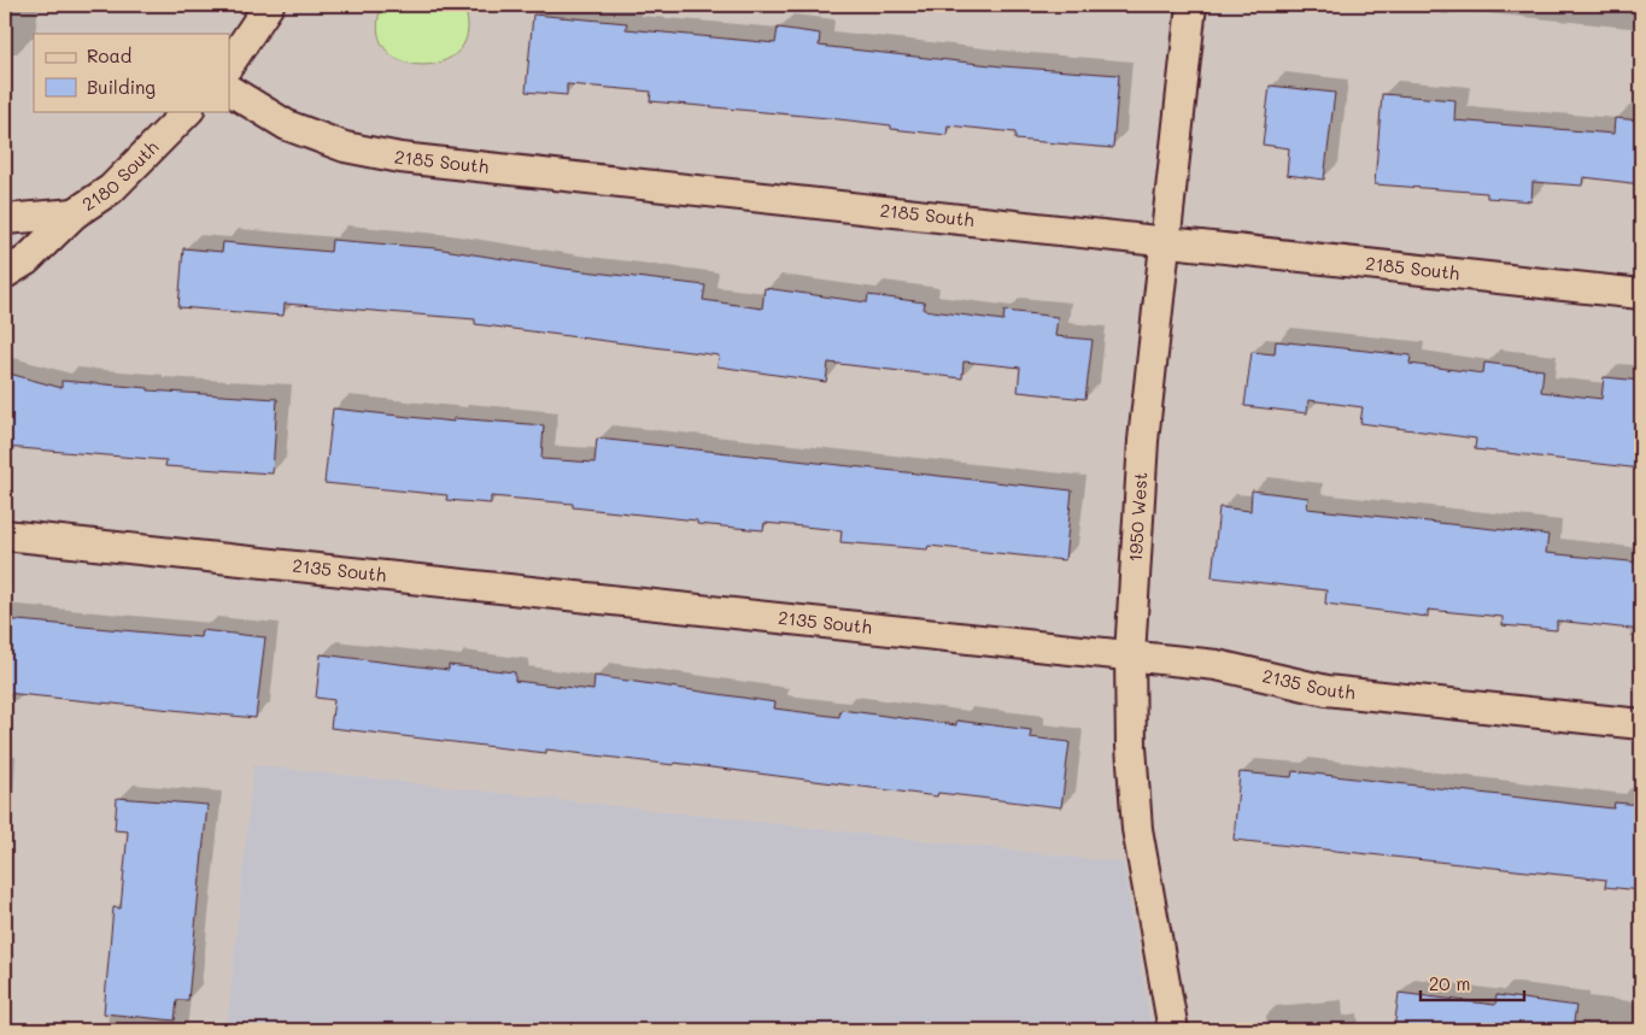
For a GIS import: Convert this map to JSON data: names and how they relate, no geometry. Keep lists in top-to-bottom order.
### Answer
{
  "streets": {
    "street": [
      "2185 South",
      "2180 South",
      "1950 West",
      "2135 South"
    ]
  },
  "crossings": [
    ["2185 South", "1950 West"],
    ["1950 West", "2135 South"]
  ],
  "legend": ["Road", "Building"],
  "scale_bar": "20 m"
}
